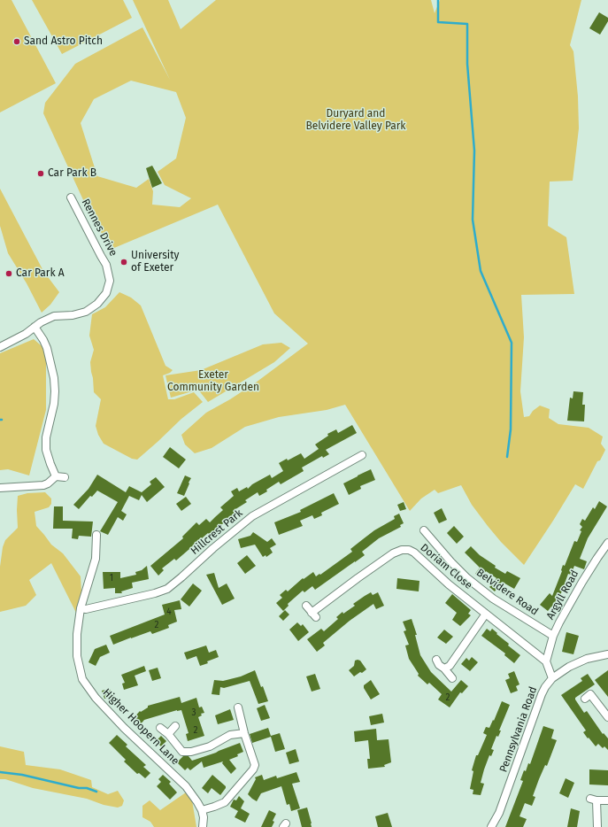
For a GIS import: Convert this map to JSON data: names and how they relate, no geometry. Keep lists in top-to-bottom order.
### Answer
{
  "streets": {
    "street": [
      "Rennes Drive",
      "Hillcrest Park",
      "Doriam Close",
      "Belvidere Road",
      "Argyll Road",
      "Higher Hoopern Lane",
      "Pennsylvania Road"
    ]
  },
  "crossings": [
    ["Hillcrest Park", "Higher Hoopern Lane"],
    ["Doriam Close", "Argyll Road"],
    ["Belvidere Road", "Argyll Road"]
  ],
  "parks": ["Duryard and Belvidere Valley Park", "Exeter Community Garden"],
  "places": [
    "Sand Astro Pitch",
    "Car Park B",
    "University of Exeter",
    "Car Park A"
  ],
  "house_numbers": [
    "1",
    "4",
    "2",
    "2",
    "3",
    "2"
  ]
}
